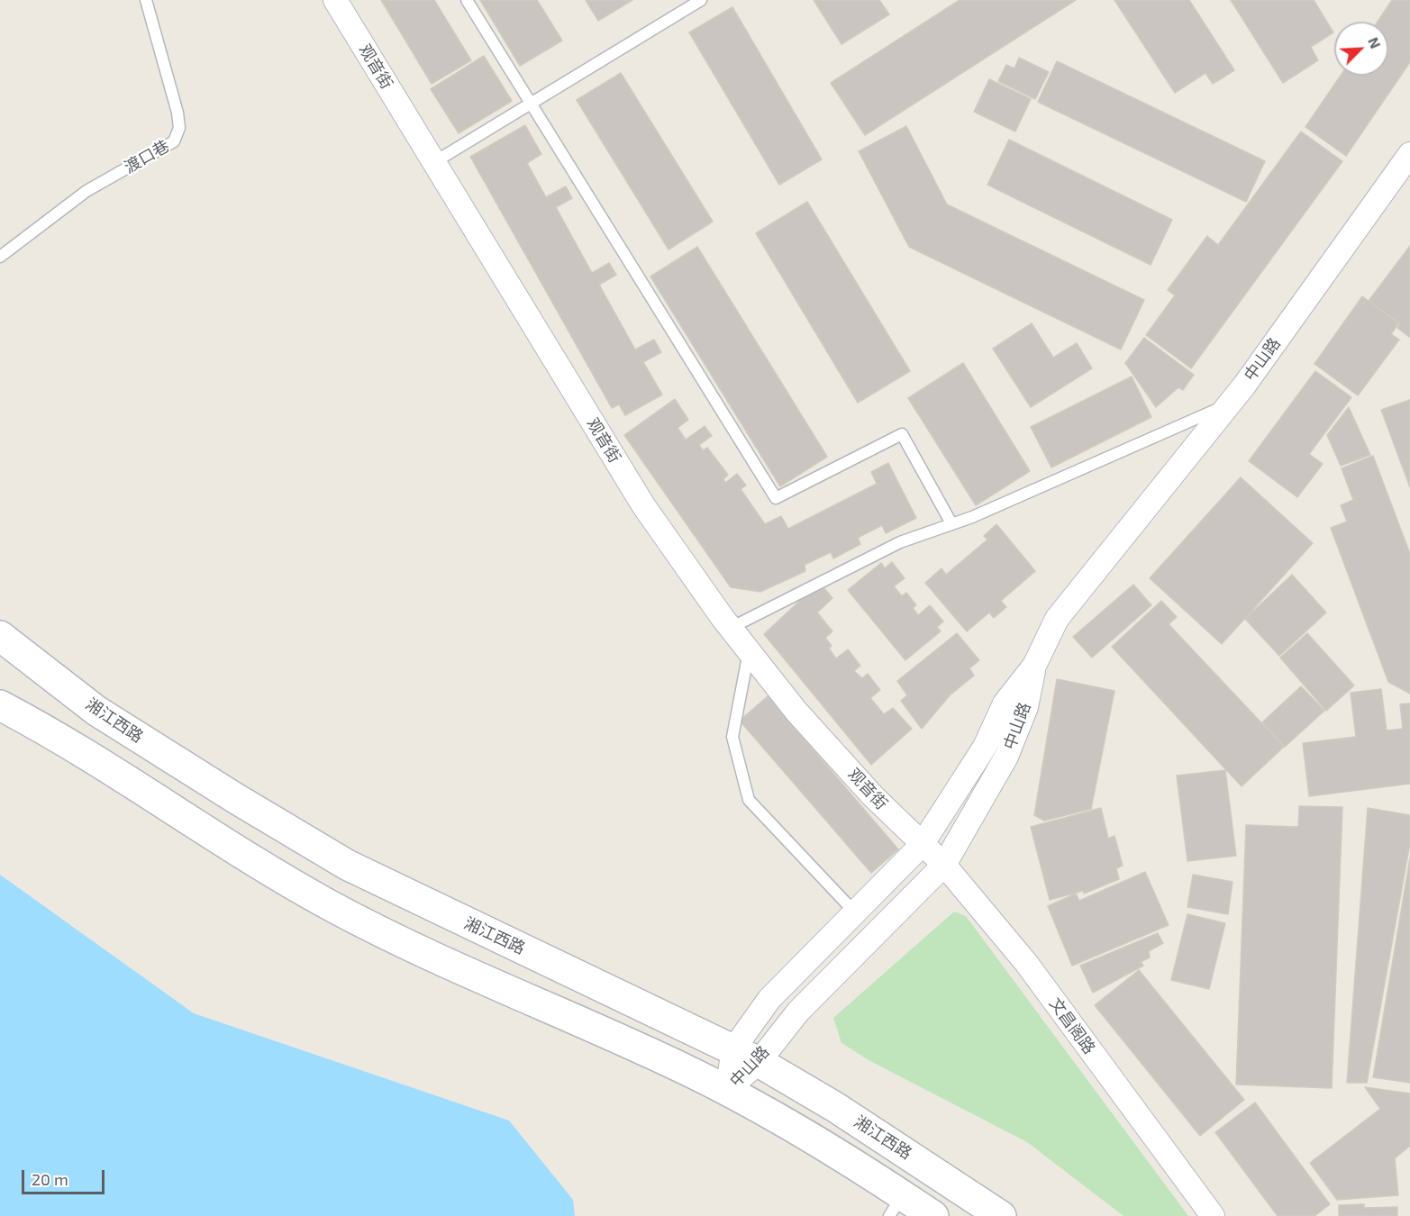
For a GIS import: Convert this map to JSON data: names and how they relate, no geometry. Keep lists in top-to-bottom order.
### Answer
{
  "streets": {
    "main road": ["湘江西路"],
    "street": ["观音街", "中山路", "文昌阁路"],
    "lane": ["渡口巷"]
  },
  "crossings": [
    ["观音街", "中山路"],
    ["观音街", "文昌阁路"],
    ["中山路", "湘江西路"],
    ["中山路", "文昌阁路"]
  ],
  "scale_bar": "20 m",
  "north": "top right"
}
